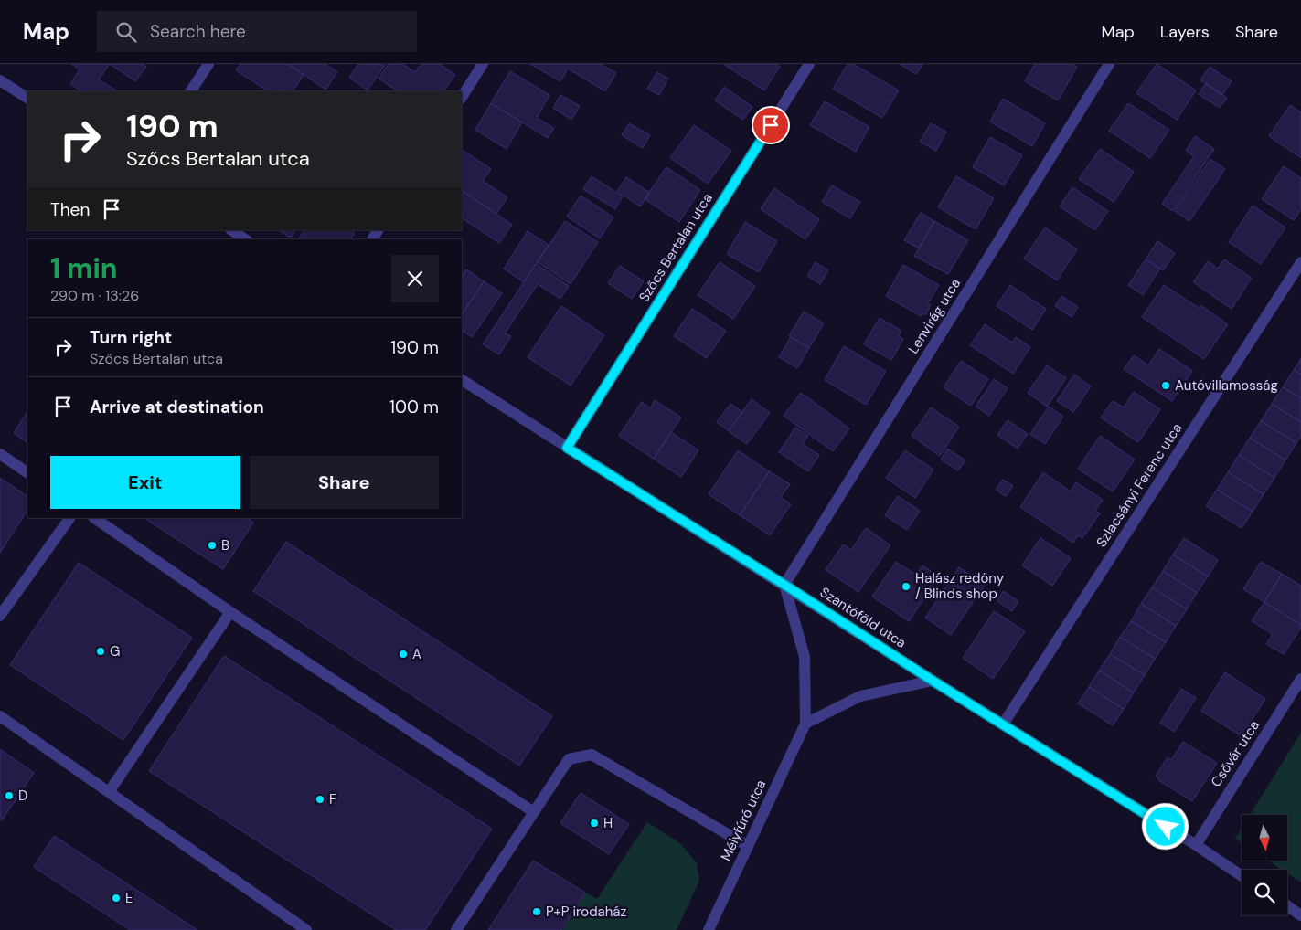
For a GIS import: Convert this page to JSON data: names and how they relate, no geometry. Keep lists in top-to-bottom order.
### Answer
{
  "streets": {
    "street": [
      "Szőcs Bertalan utca",
      "Lenvirág utca",
      "Szlacsányi Ferenc utca",
      "Szántóföld utca",
      "Csővár utca",
      "Mélyfúró utca"
    ]
  },
  "crossings": [
    ["Szőcs Bertalan utca", "Szántóföld utca"],
    ["Lenvirág utca", "Szántóföld utca"],
    ["Lenvirág utca", "Mélyfúró utca"],
    ["Szlacsányi Ferenc utca", "Szántóföld utca"],
    ["Szántóföld utca", "Csővár utca"],
    ["Szántóföld utca", "Mélyfúró utca"]
  ],
  "places": [
    "Autóvillamosság",
    "B",
    "Halász redőny / Blinds shop",
    "G",
    "A",
    "D",
    "F",
    "H",
    "E",
    "P+P irodaház"
  ],
  "north": "bottom",
  "page": {
    "header": "Map",
    "search": "Search here",
    "nav": ["Map", "Layers", "Share"],
    "turn": ["190 m", "Szőcs Bertalan utca"],
    "then": "Then",
    "heading": ["1 min", "290 m · 13:26"],
    "list": [
      {
        "name": "Turn right",
        "note": "Szőcs Bertalan utca",
        "value": "190 m"
      },
      {
        "name": "Arrive at destination",
        "value": "100 m"
      }
    ],
    "buttons": ["Exit", "Share"]
  }
}
